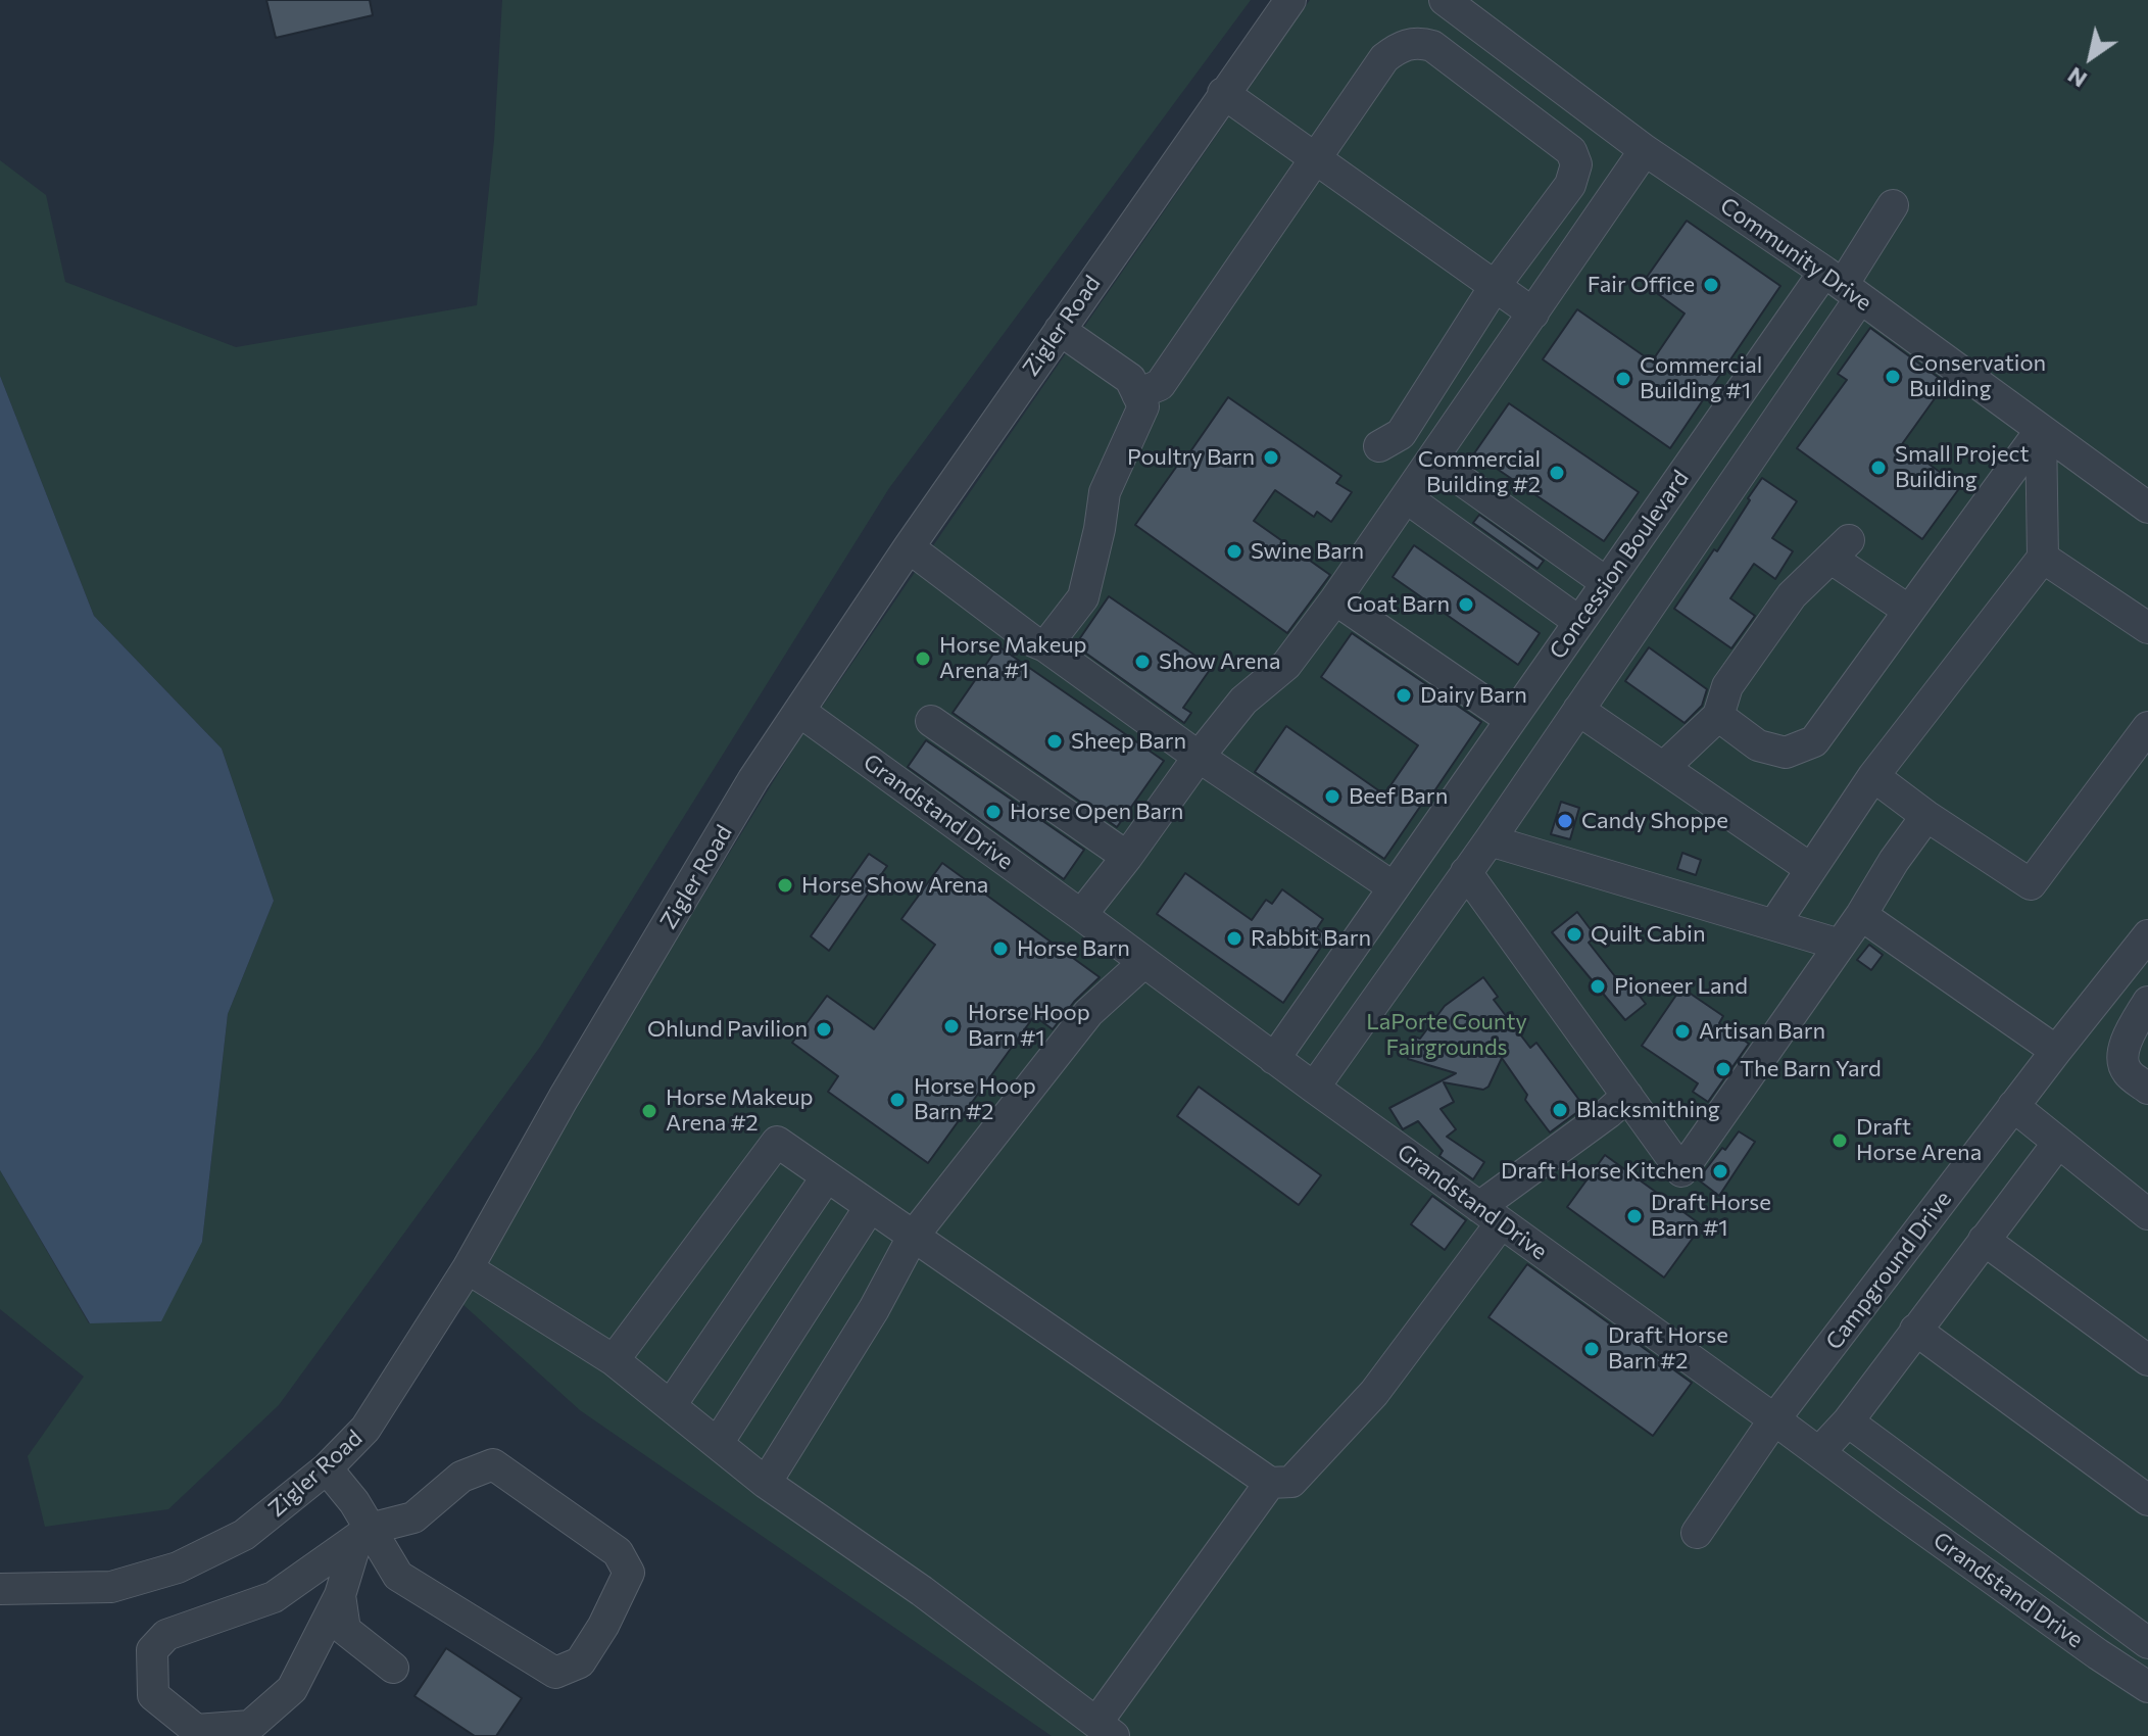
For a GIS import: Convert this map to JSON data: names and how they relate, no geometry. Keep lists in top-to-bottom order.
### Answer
{
  "streets": {
    "street": [
      "Community Drive",
      "Zigler Road",
      "Concession Boulevard",
      "Grandstand Drive",
      "Campground Drive"
    ]
  },
  "crossings": [
    ["Community Drive", "Concession Boulevard"],
    ["Zigler Road", "Grandstand Drive"],
    ["Concession Boulevard", "Grandstand Drive"],
    ["Grandstand Drive", "Campground Drive"]
  ],
  "parks": ["LaPorte County Fairgrounds"],
  "places": [
    "Fair Office",
    "Conservation Building",
    "Commercial Building #1",
    "Poultry Barn",
    "Small Project Building",
    "Commercial Building #2",
    "Swine Barn",
    "Goat Barn",
    "Horse Makeup Arena #1",
    "Show Arena",
    "Dairy Barn",
    "Sheep Barn",
    "Beef Barn",
    "Horse Open Barn",
    "Candy Shoppe",
    "Horse Show Arena",
    "Quilt Cabin",
    "Rabbit Barn",
    "Horse Barn",
    "Pioneer Land",
    "Horse Hoop Barn #1",
    "Ohlund Pavilion",
    "Artisan Barn",
    "The Barn Yard",
    "Horse Hoop Barn #2",
    "Blacksmithing",
    "Horse Makeup Arena #2",
    "Draft Horse Arena",
    "Draft Horse Kitchen",
    "Draft Horse Barn #1",
    "Draft Horse Barn #2"
  ],
  "north": "bottom left"
}
